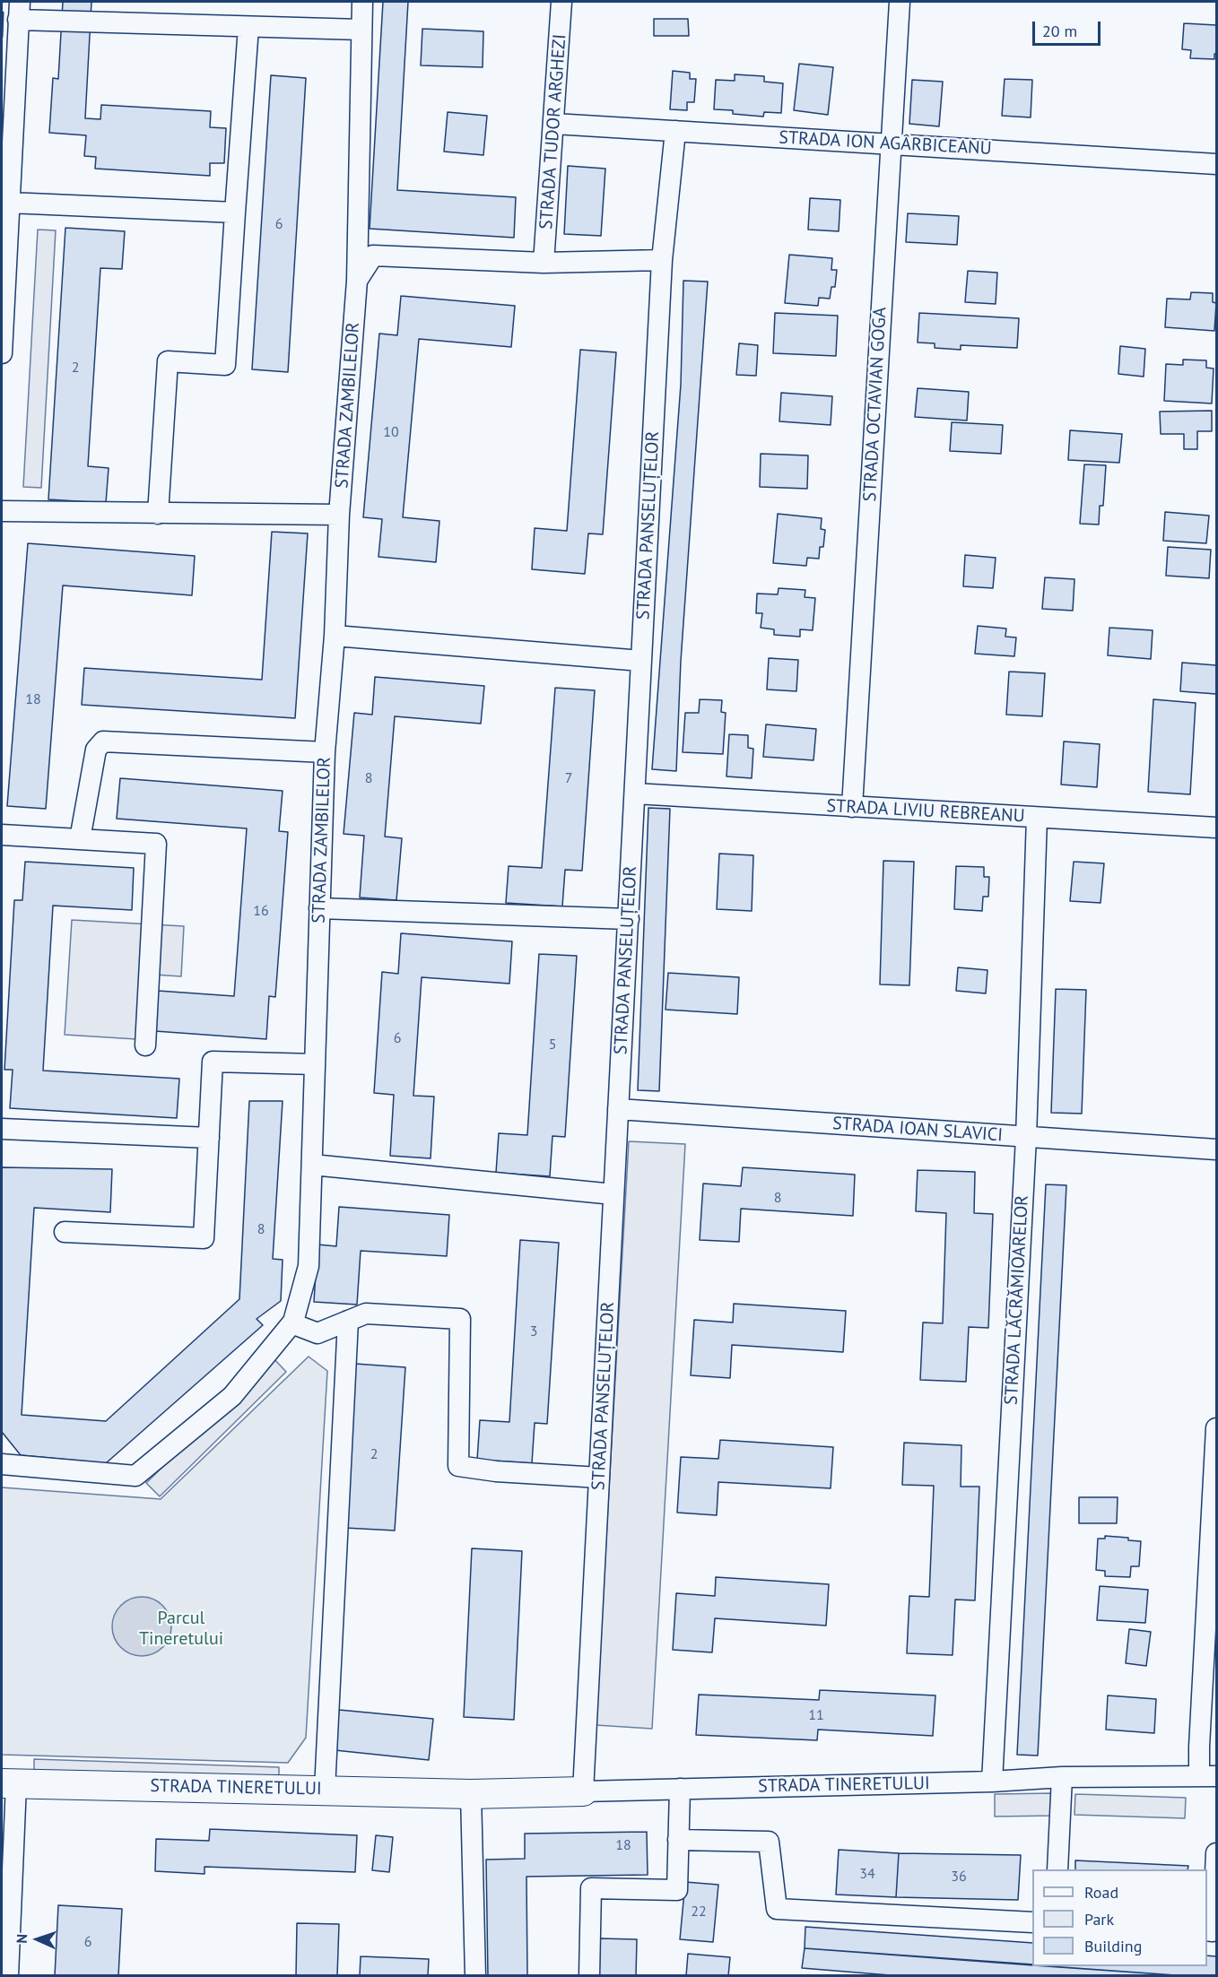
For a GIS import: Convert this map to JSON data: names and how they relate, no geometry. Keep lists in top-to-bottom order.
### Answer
{
  "streets": {
    "street": [
      "STRADA TUDOR ARGHEZI",
      "STRADA ION AGÂRBICEANU",
      "STRADA OCTAVIAN GOGA",
      "STRADA ZAMBILELOR",
      "STRADA PANSELUȚELOR",
      "STRADA LIVIU REBREANU",
      "STRADA IOAN SLAVICI",
      "STRADA LĂCRĂMIOARELOR",
      "STRADA TINERETULUI"
    ]
  },
  "crossings": [
    ["STRADA TUDOR ARGHEZI", "STRADA ION AGÂRBICEANU"],
    ["STRADA ION AGÂRBICEANU", "STRADA OCTAVIAN GOGA"],
    ["STRADA ION AGÂRBICEANU", "STRADA PANSELUȚELOR"],
    ["STRADA OCTAVIAN GOGA", "STRADA LIVIU REBREANU"],
    ["STRADA PANSELUȚELOR", "STRADA LIVIU REBREANU"],
    ["STRADA PANSELUȚELOR", "STRADA IOAN SLAVICI"],
    ["STRADA PANSELUȚELOR", "STRADA TINERETULUI"],
    ["STRADA LIVIU REBREANU", "STRADA LĂCRĂMIOARELOR"],
    ["STRADA IOAN SLAVICI", "STRADA LĂCRĂMIOARELOR"],
    ["STRADA LĂCRĂMIOARELOR", "STRADA TINERETULUI"]
  ],
  "parks": ["Parcul Tineretului"],
  "house_numbers": [
    "6",
    "2",
    "10",
    "18",
    "8",
    "7",
    "16",
    "6",
    "5",
    "8",
    "8",
    "3",
    "2",
    "11",
    "18",
    "34",
    "36",
    "22",
    "6"
  ],
  "legend": ["Road", "Park", "Building"],
  "scale_bar": "20 m",
  "north": "left"
}
